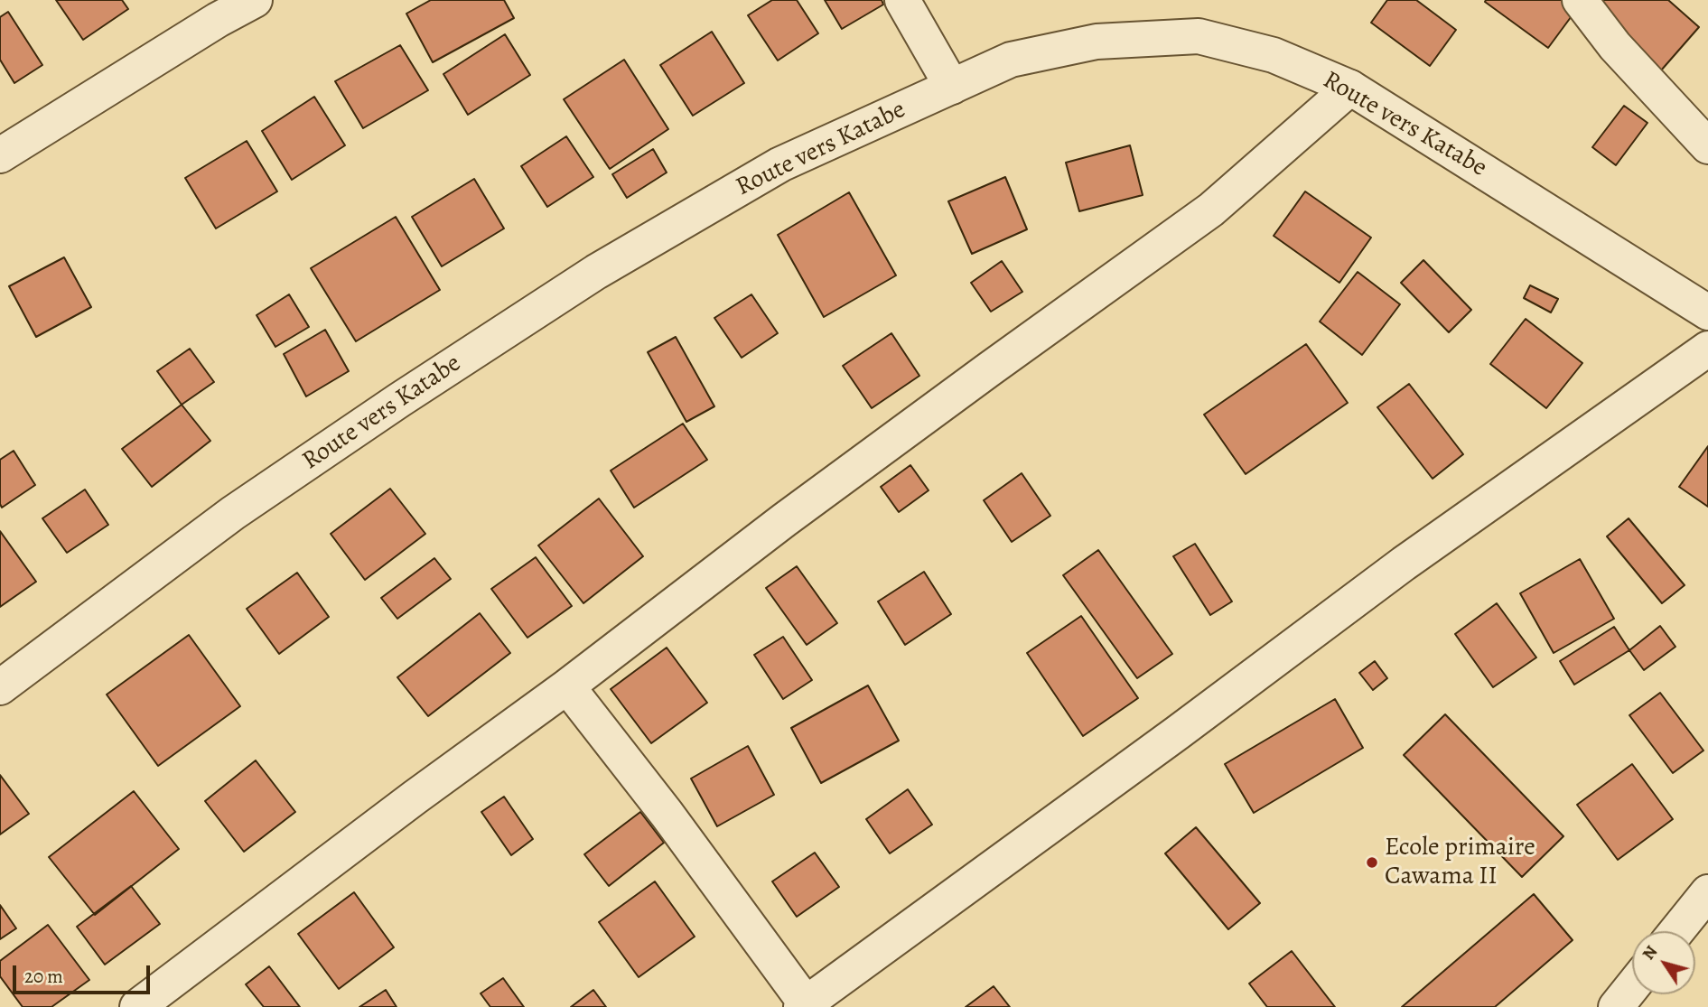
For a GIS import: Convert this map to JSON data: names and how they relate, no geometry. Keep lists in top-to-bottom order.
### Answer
{
  "streets": {
    "street": ["Route vers Katabe"]
  },
  "places": ["Ecole primaire Cawama II"],
  "scale_bar": "20 m",
  "north": "top left"
}
